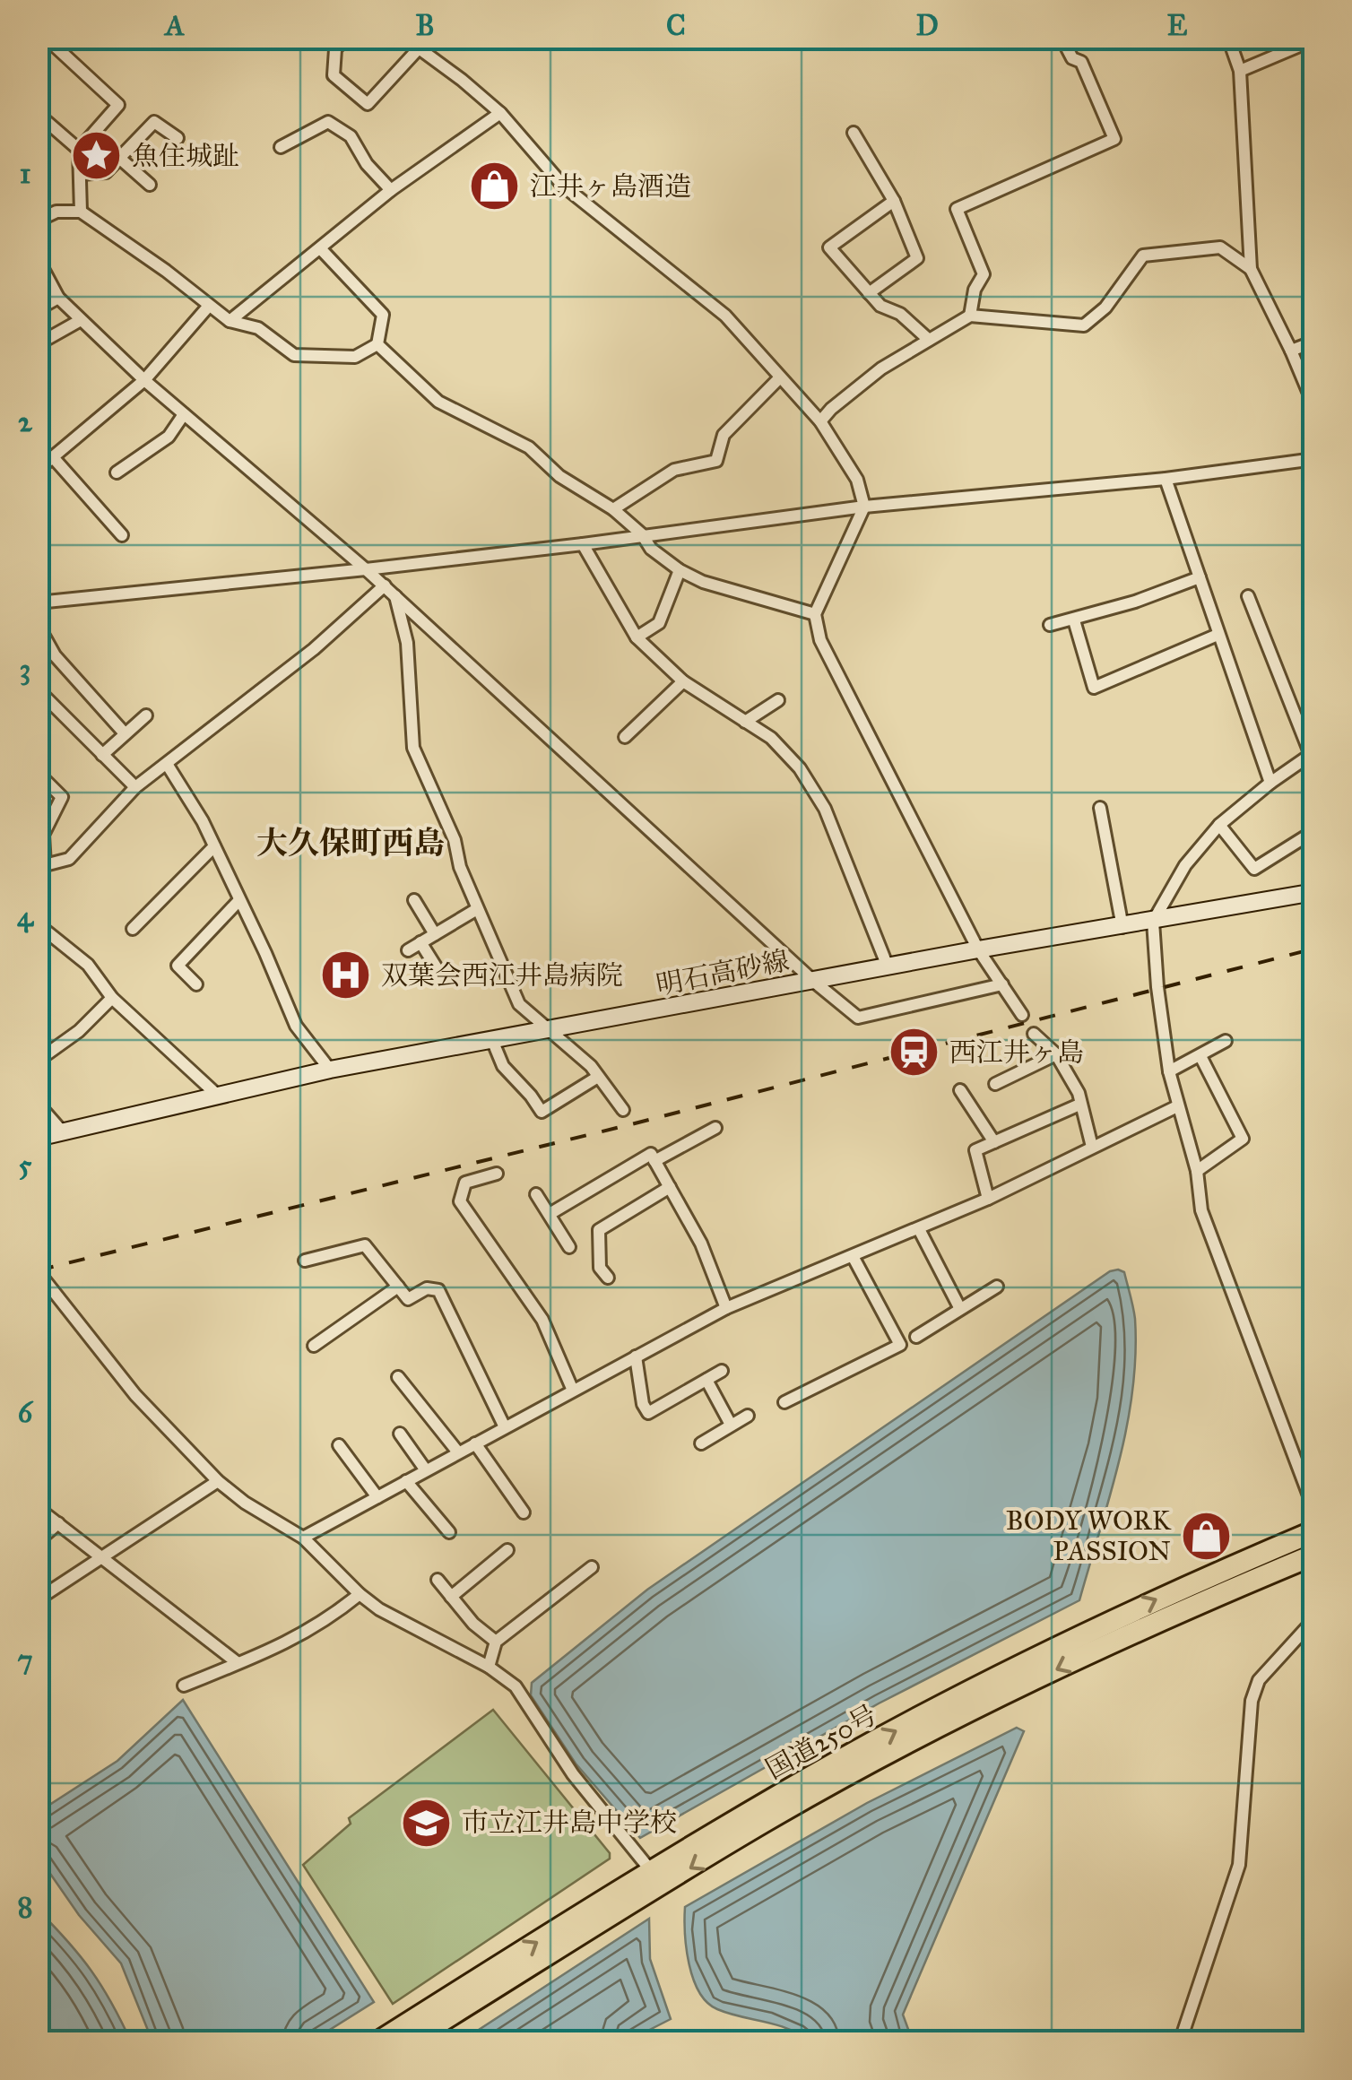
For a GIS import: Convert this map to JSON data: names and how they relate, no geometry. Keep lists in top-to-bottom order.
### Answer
{
  "streets": {
    "highway": ["国道250号"],
    "main road": ["明石高砂線"]
  },
  "districts": ["大久保町西島"],
  "places": {
    "place": ["魚住城趾"],
    "shop": ["江井ヶ島酒造", "BODY WORK PASSION"],
    "hospital": ["双葉会西江井島病院"],
    "station": ["西江井ヶ島"],
    "school or university": ["市立江井島中学校"]
  },
  "grid": {
    "columns": [
      "A",
      "B",
      "C",
      "D",
      "E"
    ],
    "rows": [
      "1",
      "2",
      "3",
      "4",
      "5",
      "6",
      "7",
      "8"
    ]
  }
}
